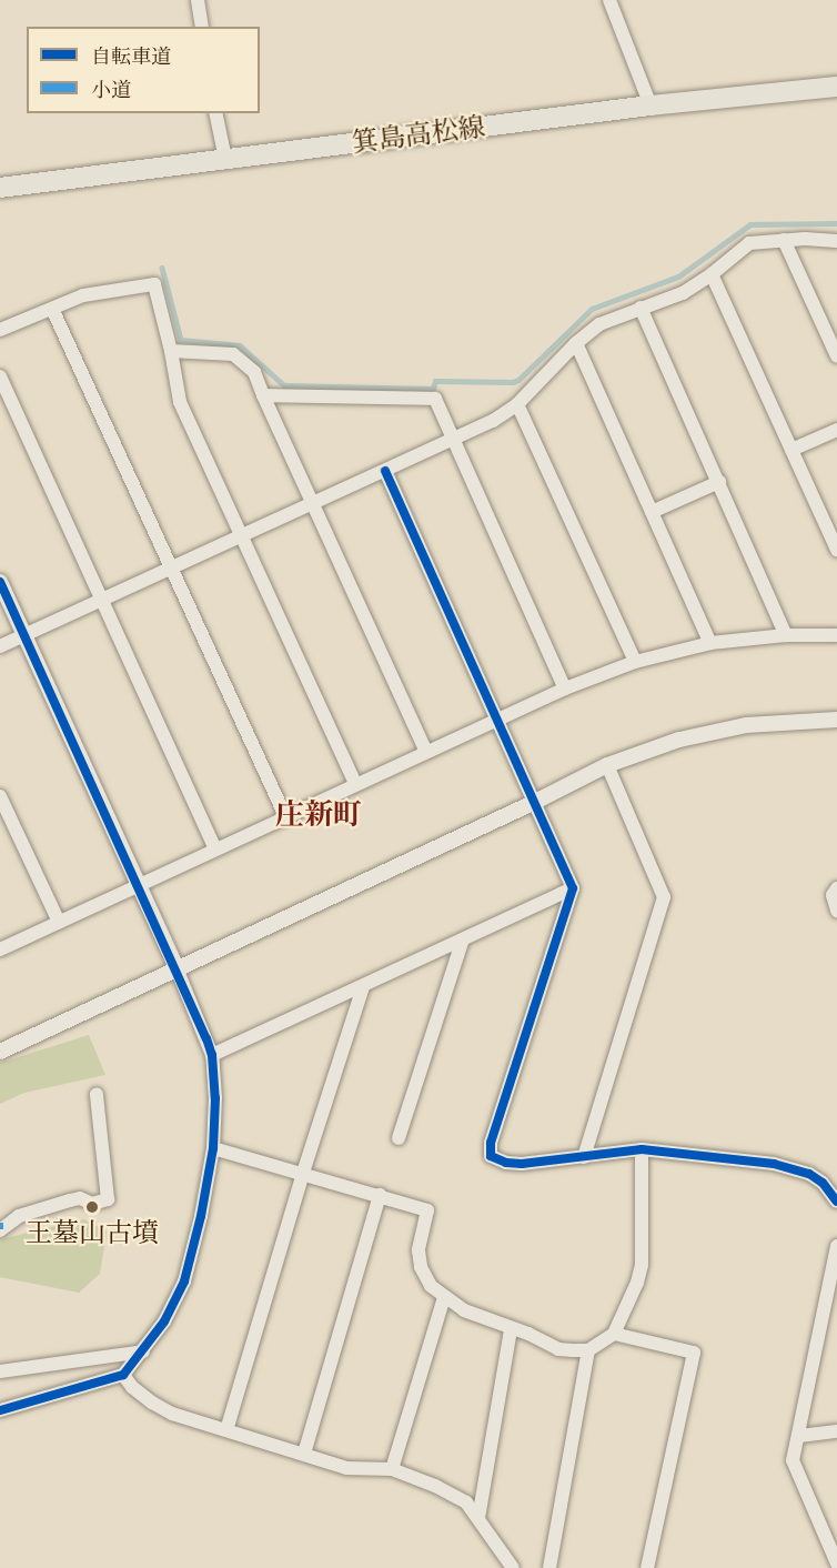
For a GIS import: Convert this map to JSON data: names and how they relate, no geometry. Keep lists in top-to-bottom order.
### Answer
{
  "streets": {
    "main road": ["箕島高松線"]
  },
  "districts": ["庄新町"],
  "places": ["王墓山古墳"],
  "legend": ["自転車道", "小道"]
}
